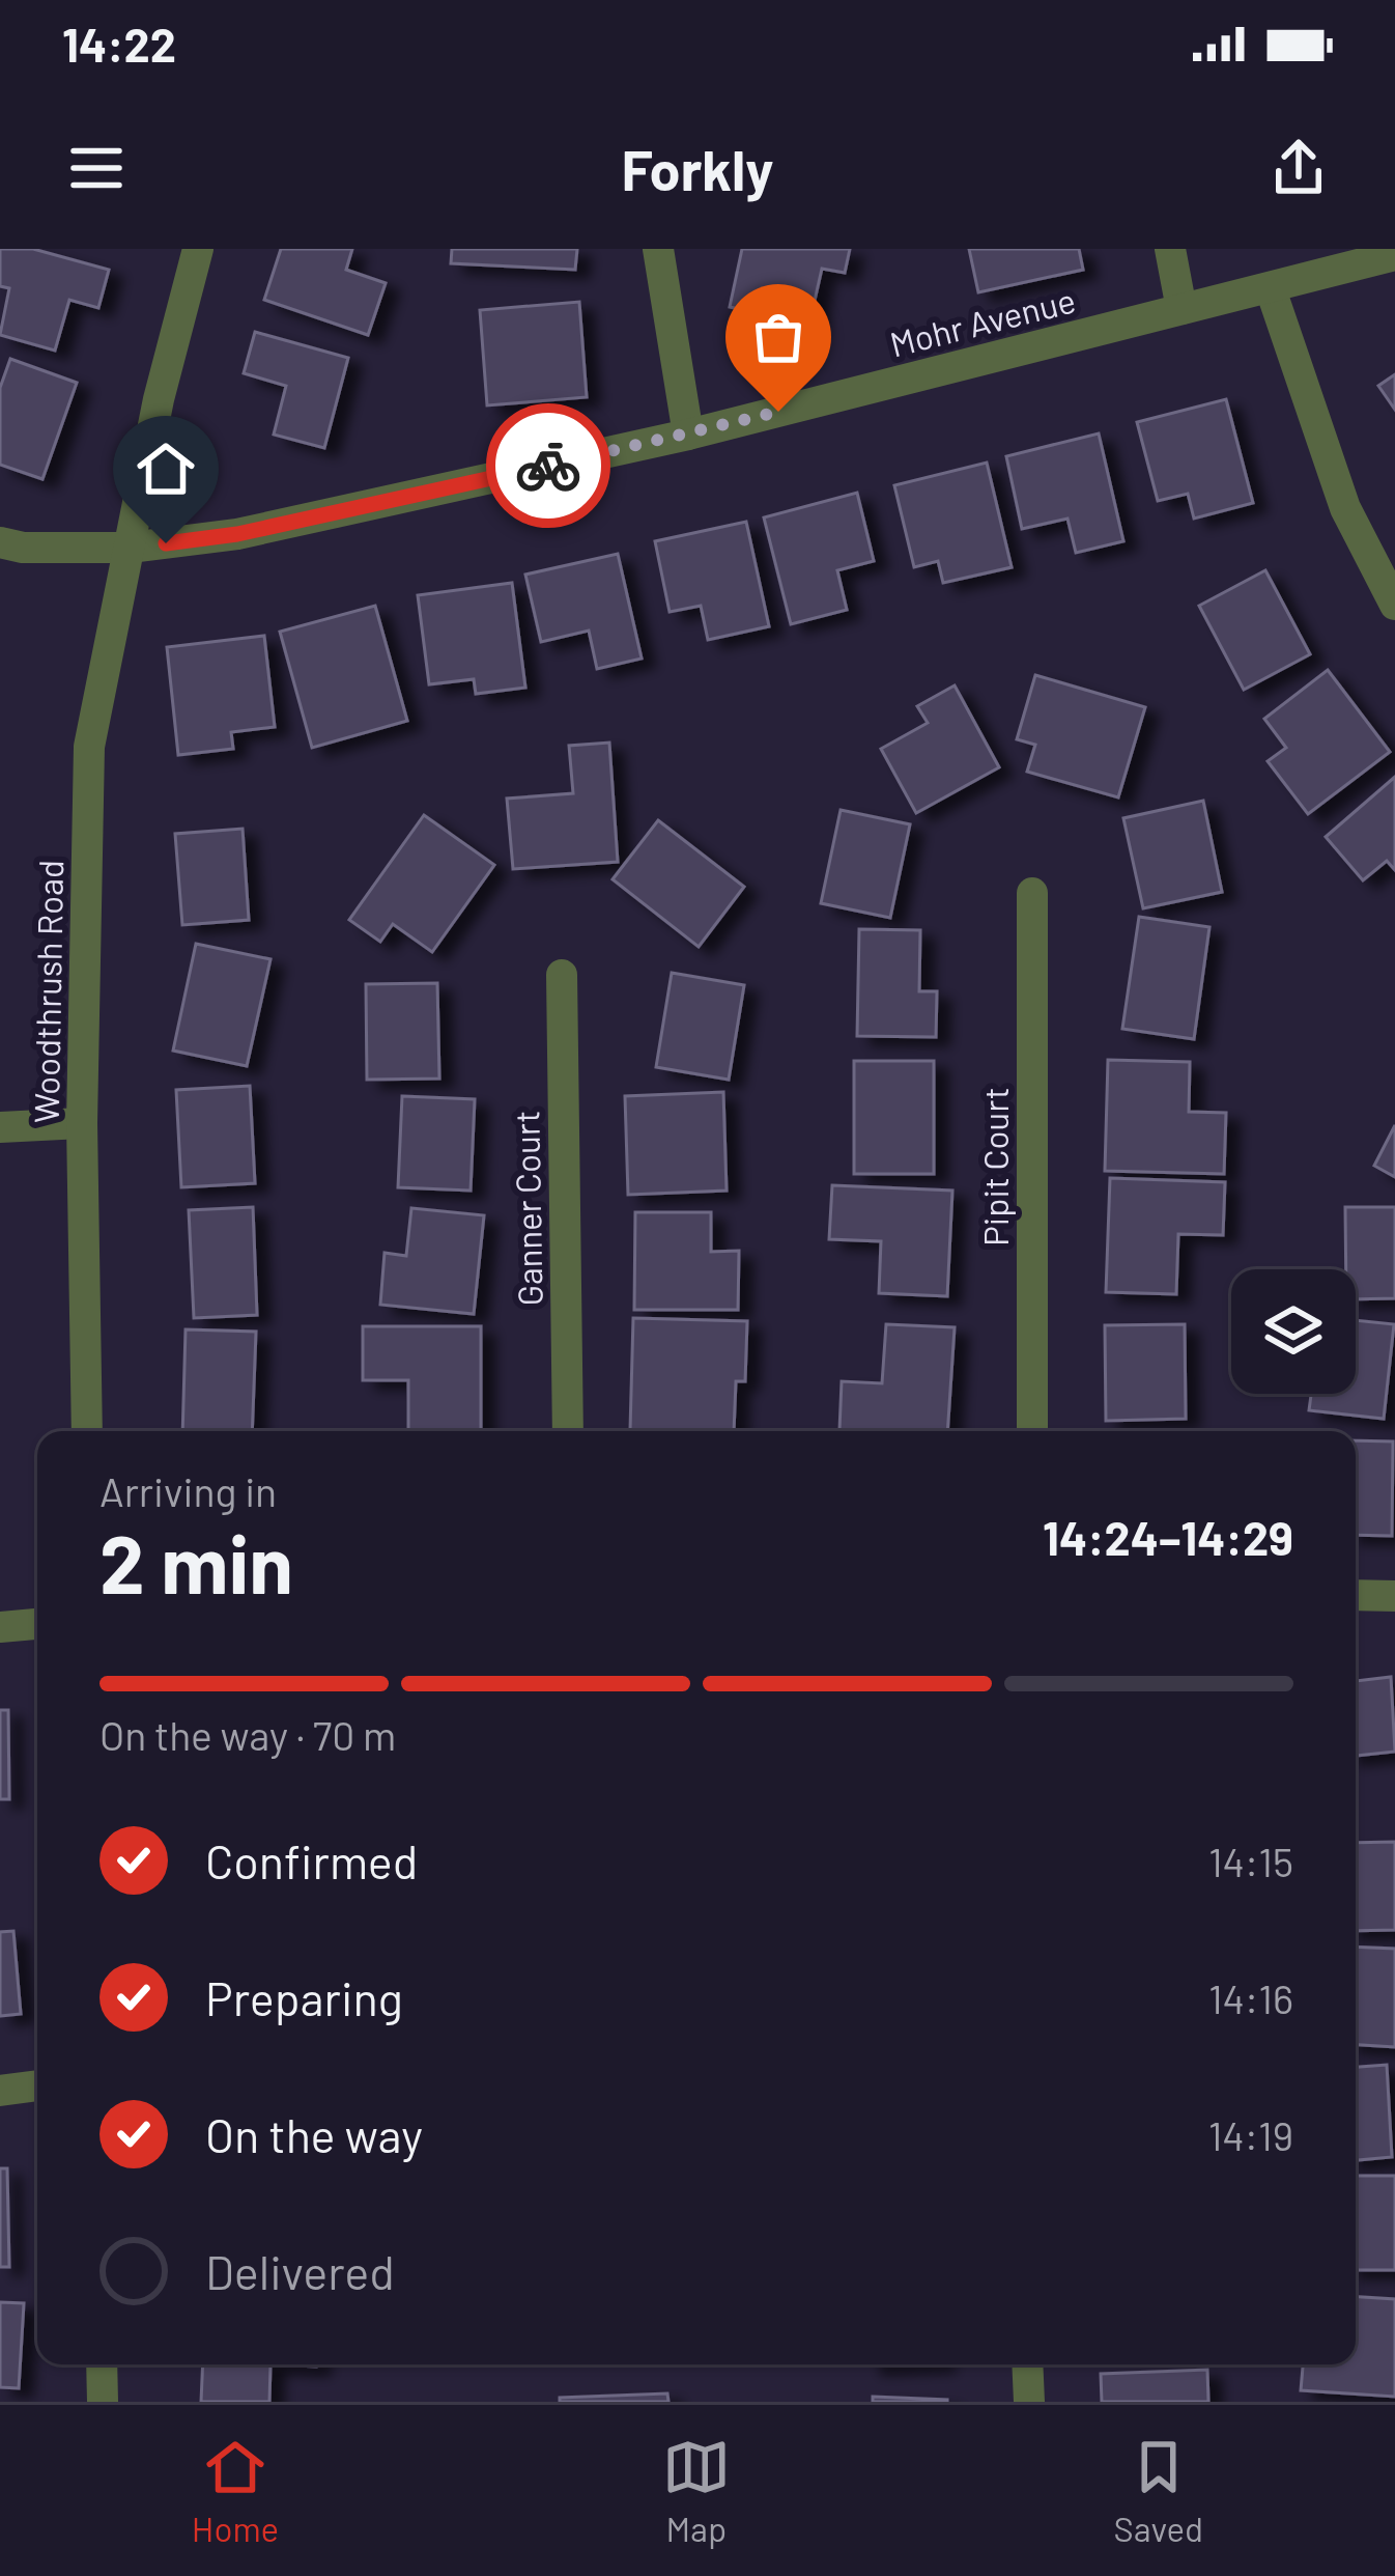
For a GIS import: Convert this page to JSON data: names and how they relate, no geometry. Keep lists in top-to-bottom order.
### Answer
{
  "streets": {
    "street": [
      "Mohr Avenue",
      "Woodthrush Road",
      "Pipit Court",
      "Ganner Court"
    ]
  },
  "crossings": [
    ["Mohr Avenue", "Woodthrush Road"]
  ],
  "page": {
    "status": "14:22",
    "header": "Forkly",
    "heading": ["2 min", "Arriving in", "14:24–14:29"],
    "bar": "On the way · 70 m",
    "list": [
      ["Confirmed", "14:15"],
      ["Preparing", "14:16"],
      ["On the way", "14:19"],
      "Delivered"
    ],
    "tabs": ["Home", "Map", "Saved"]
  }
}
